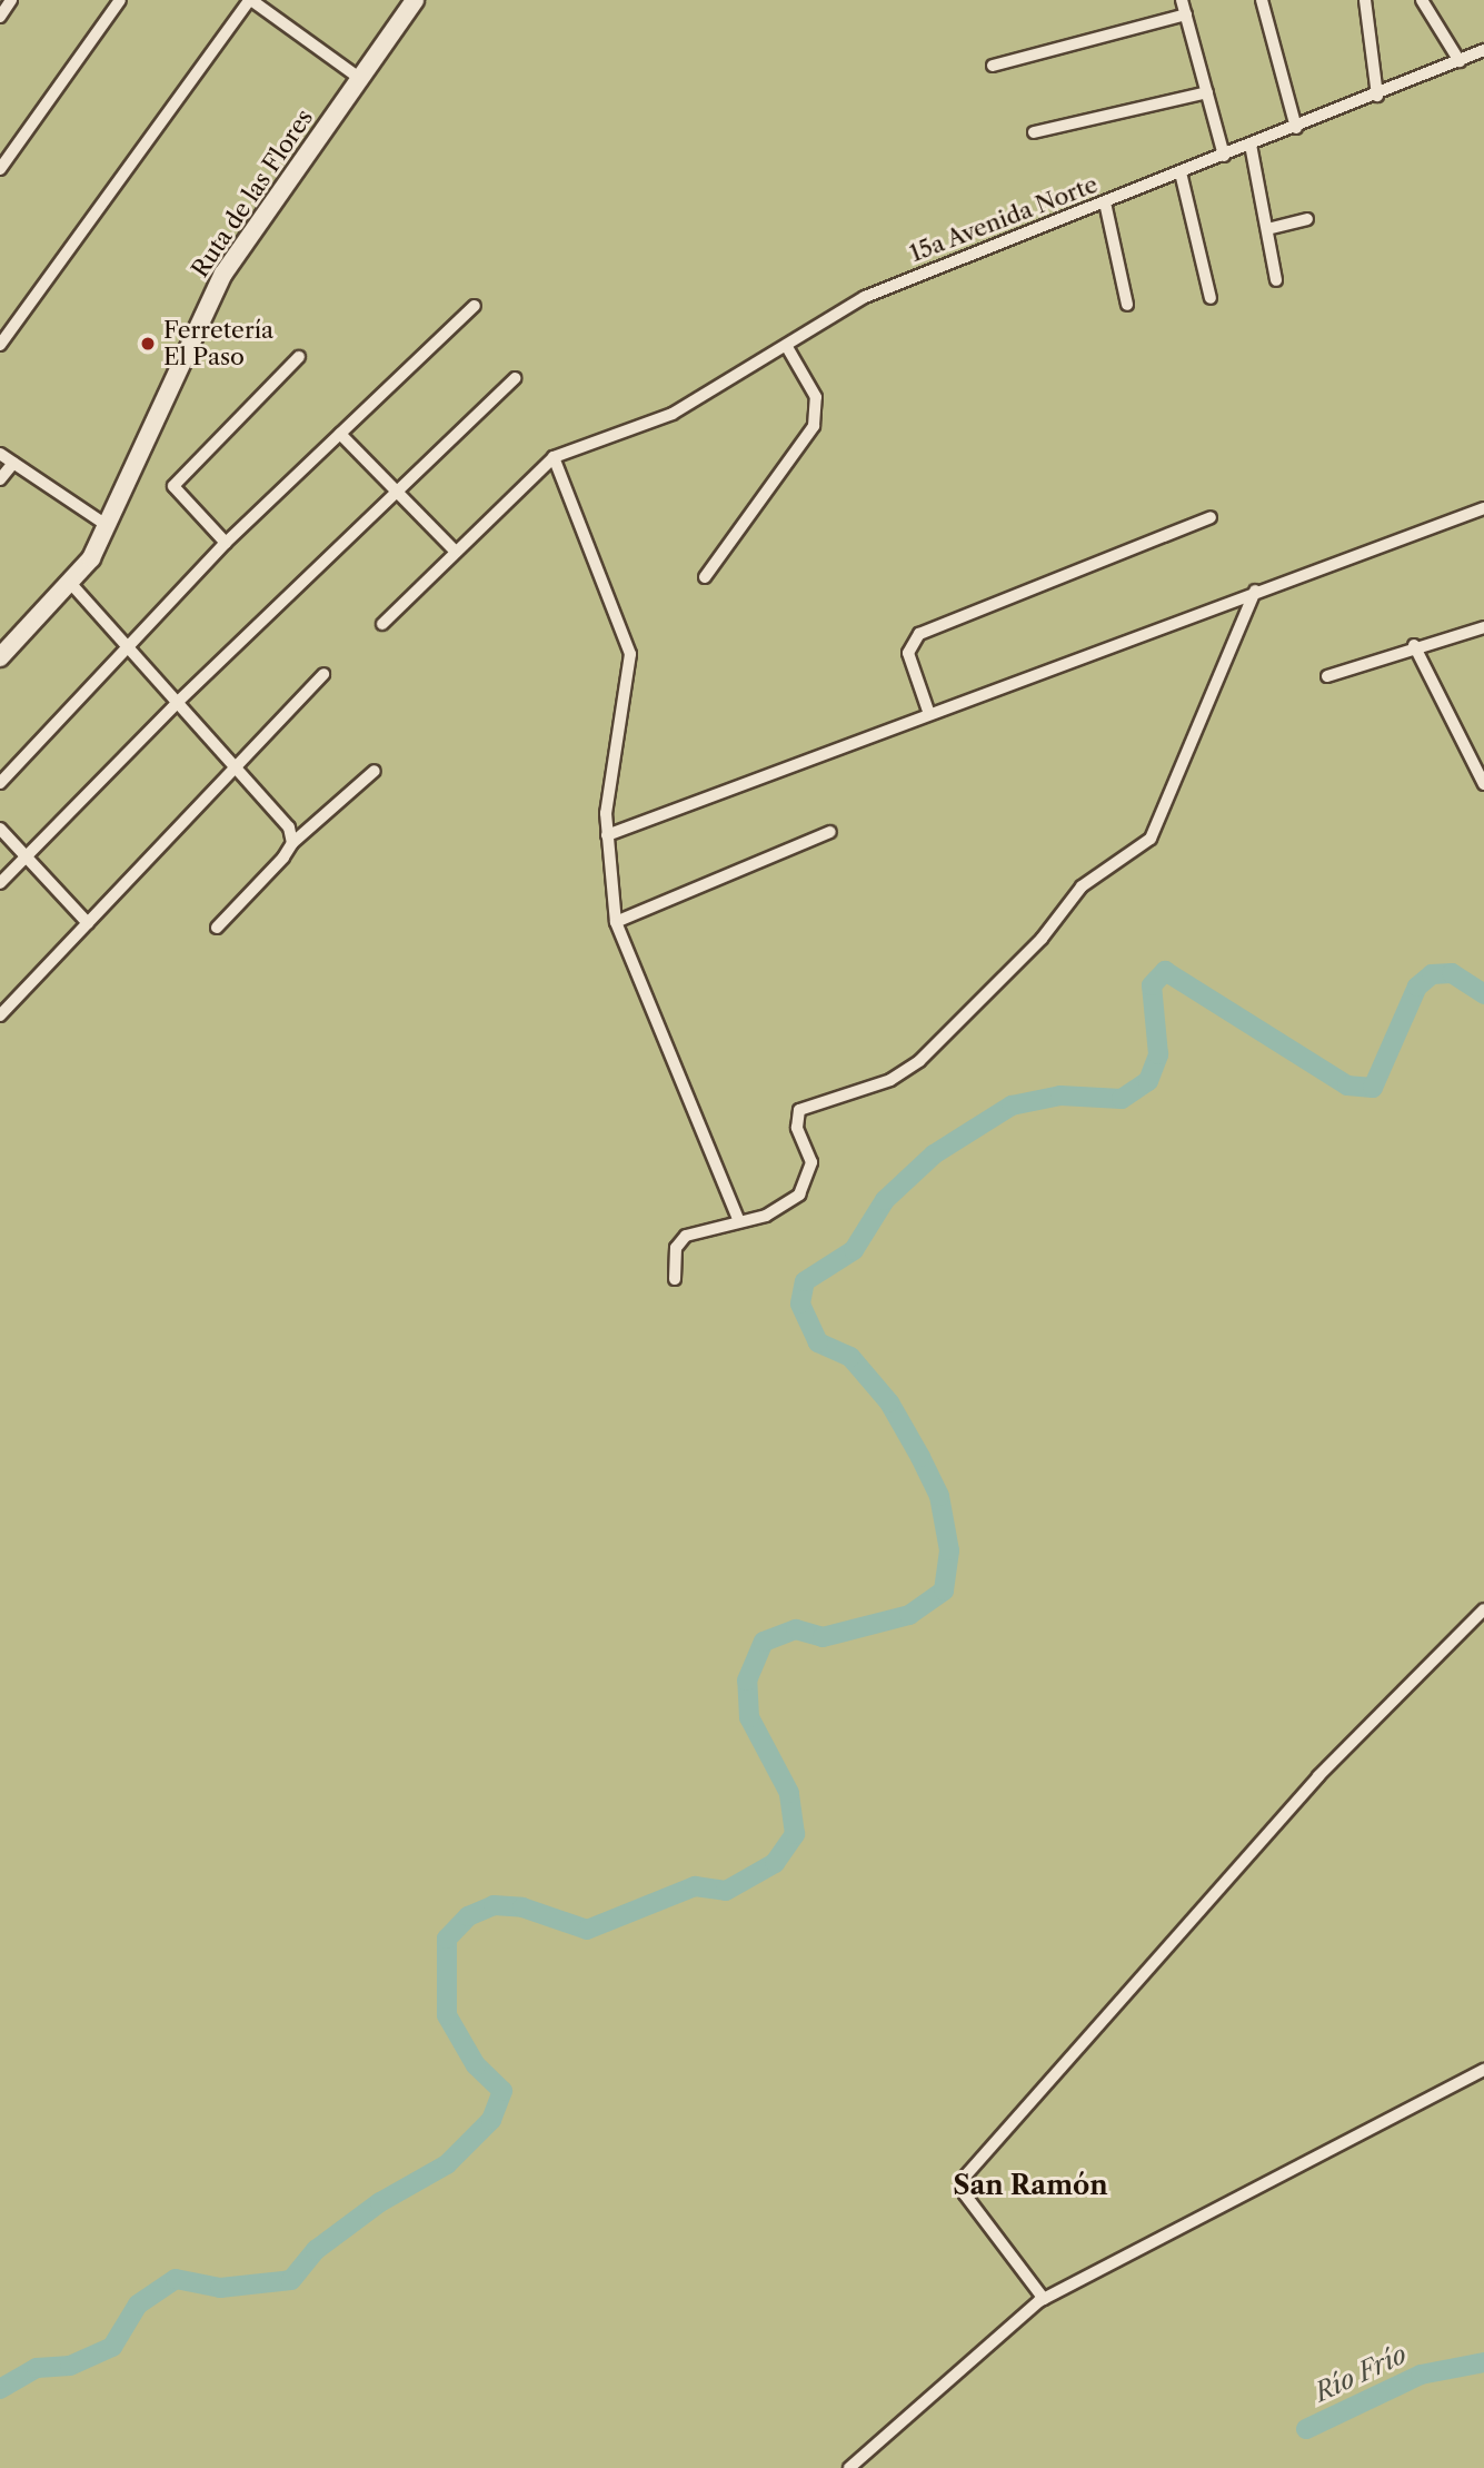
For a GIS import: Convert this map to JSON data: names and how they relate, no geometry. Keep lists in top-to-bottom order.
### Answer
{
  "streets": {
    "main road": ["Ruta de las Flores"],
    "street": ["15a Avenida Norte"]
  },
  "districts": ["San Ramón"],
  "water": ["Río Frío"],
  "places": ["Ferretería El Paso"]
}
